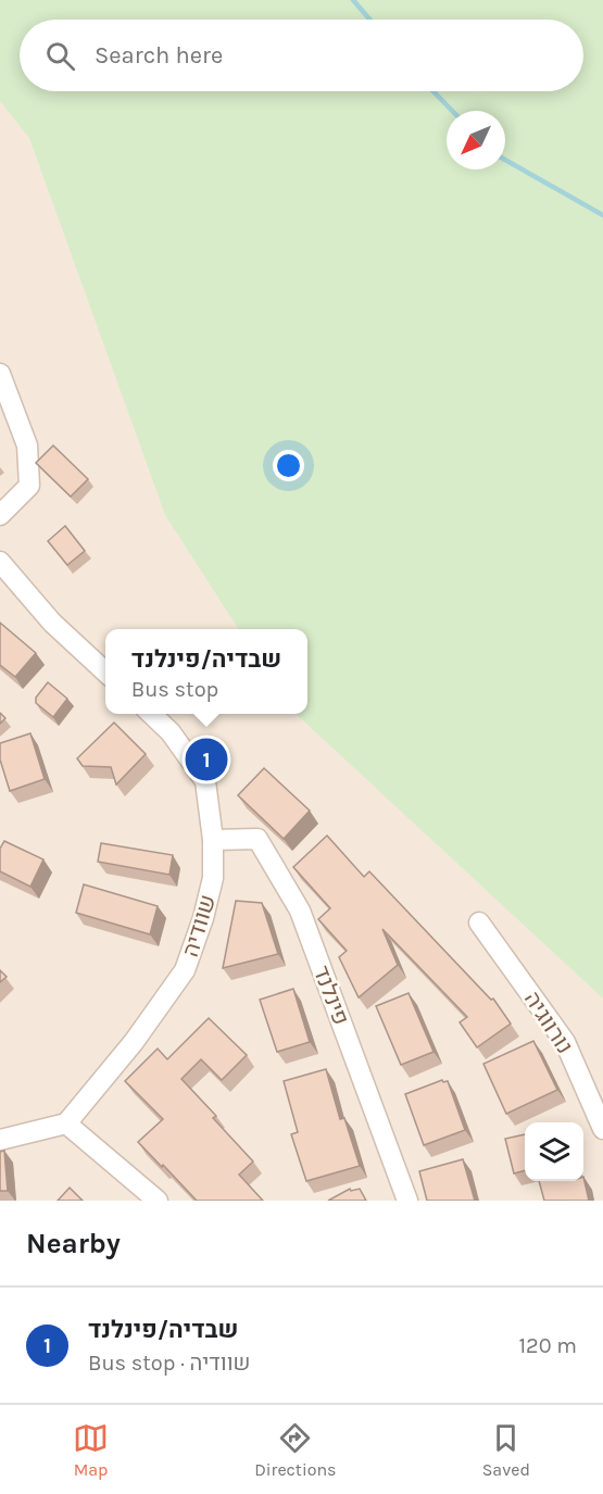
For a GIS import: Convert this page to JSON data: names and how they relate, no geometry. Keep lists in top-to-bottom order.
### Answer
{
  "streets": {
    "street": ["שוודיה", "פינלנד", "נורווגיה"]
  },
  "crossings": [
    ["שוודיה", "פינלנד"]
  ],
  "north": "bottom left",
  "page": {
    "search": "Search here",
    "popup": ["שבדיה/פינלנד", "Bus stop"],
    "pins": "1",
    "heading": "Nearby",
    "list": [
      {
        "mark": "1",
        "name": "שבדיה/פינלנד",
        "note": "Bus stop · שוודיה",
        "value": "120 m"
      }
    ],
    "nav": ["Map", "Directions", "Saved"]
  }
}
